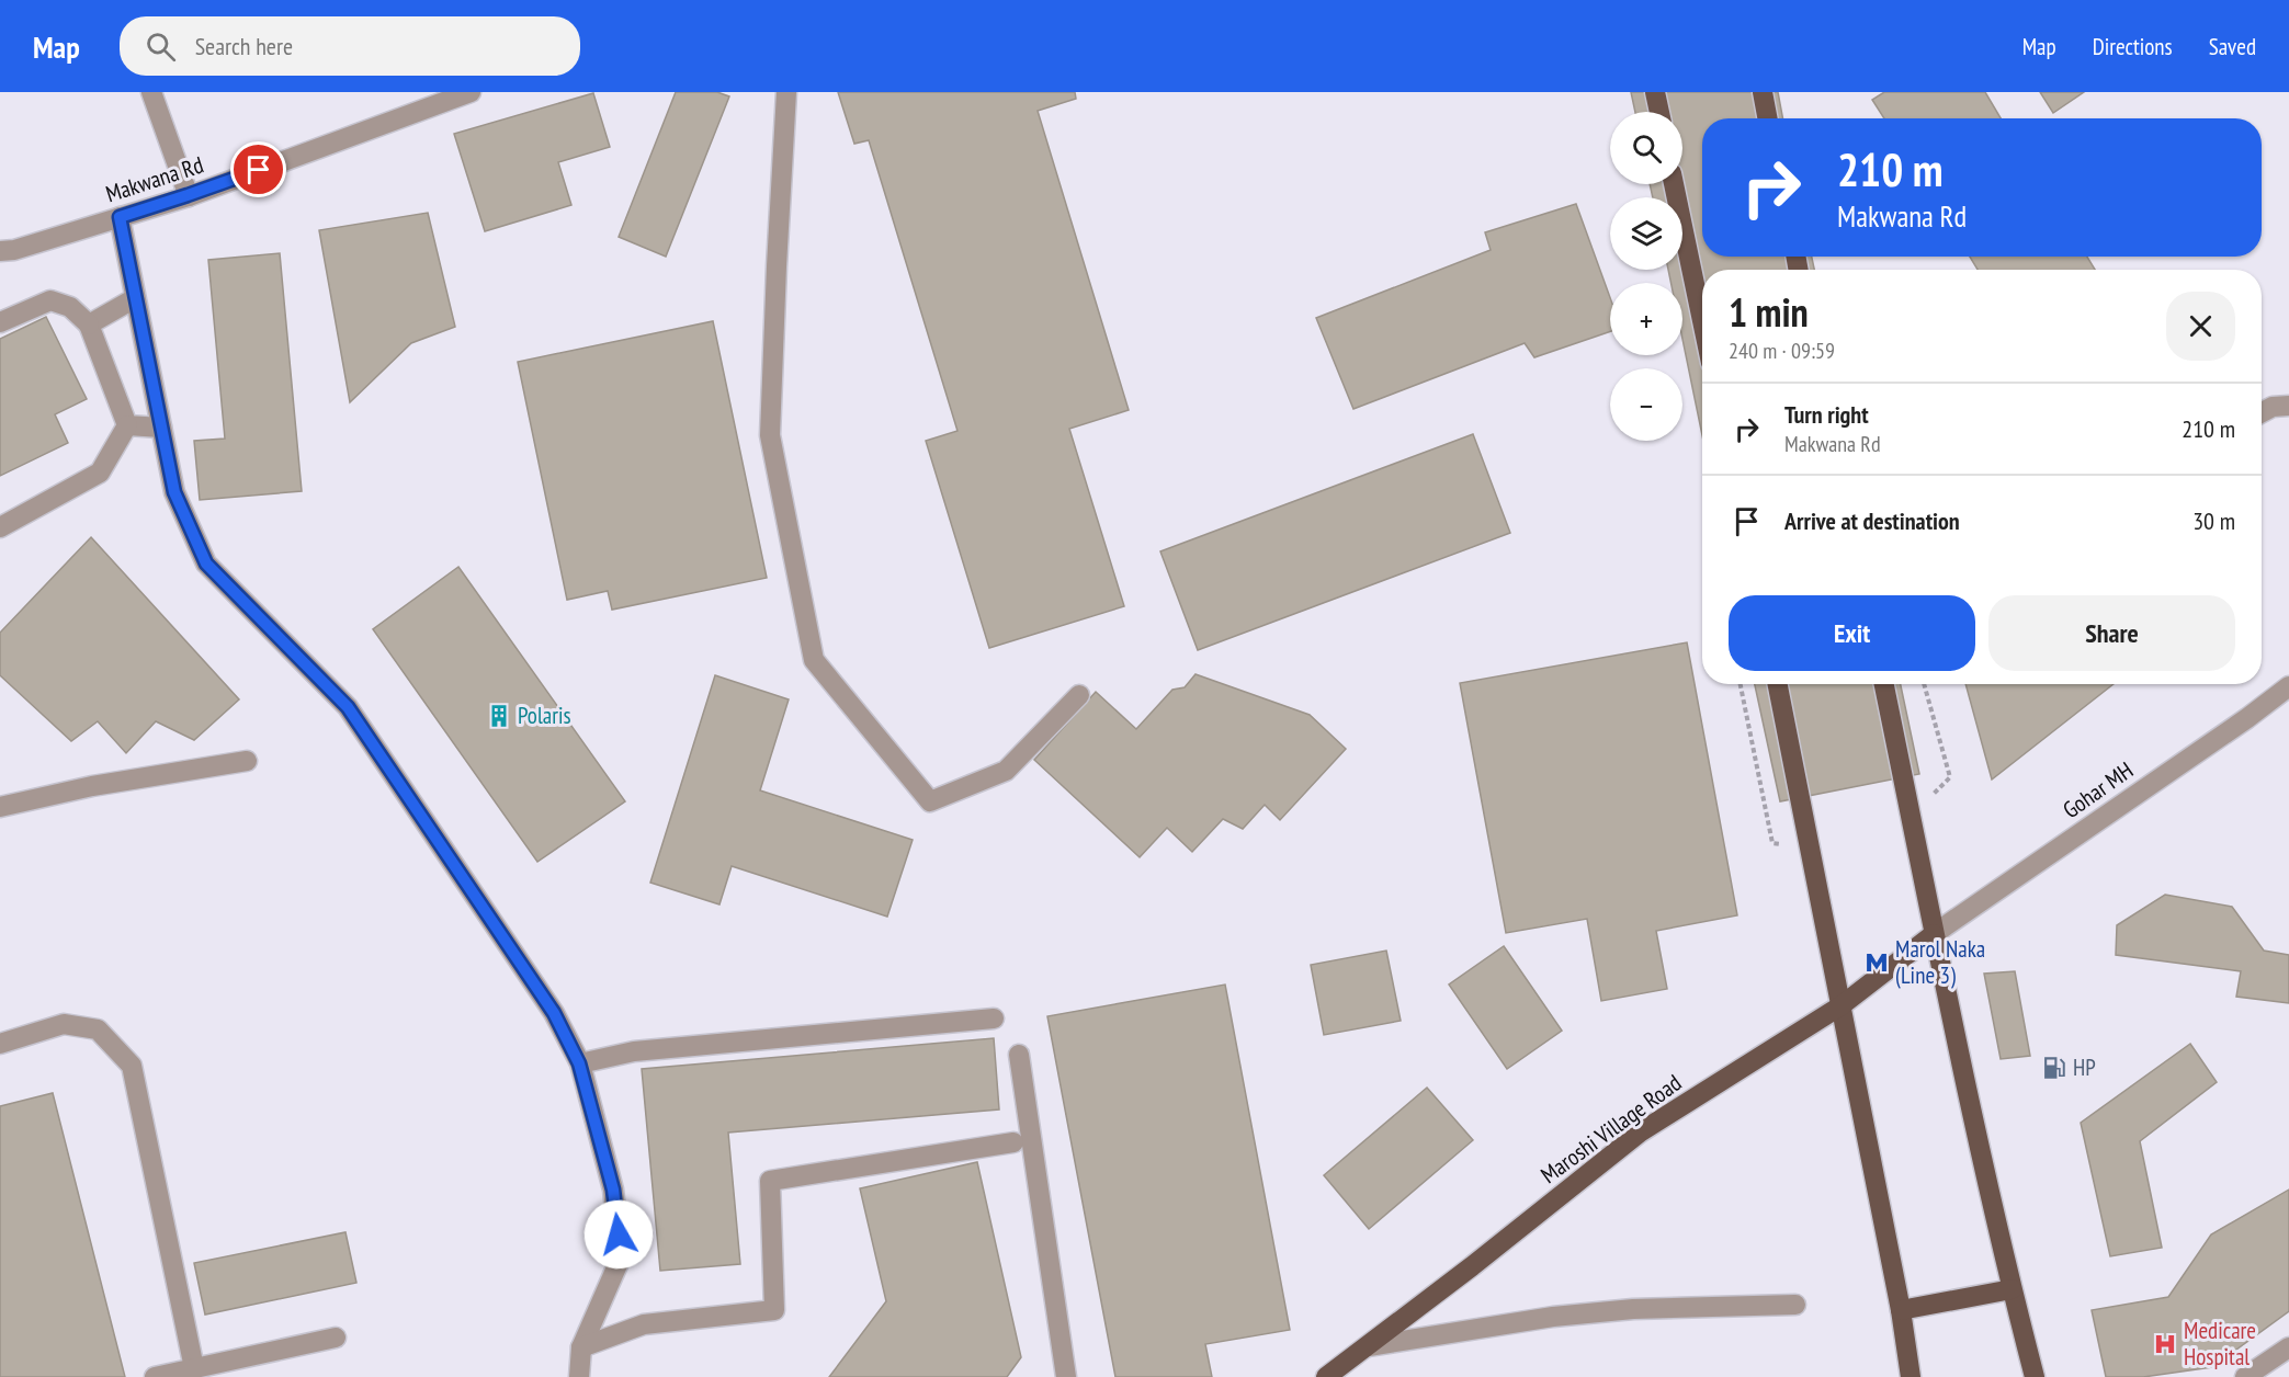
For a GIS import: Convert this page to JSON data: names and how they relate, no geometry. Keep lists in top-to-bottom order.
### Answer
{
  "streets": {
    "main road": ["Maroshi Village Road"],
    "street": ["Makwana Rd", "Gohar MH"]
  },
  "crossings": [
    ["Gohar MH", "Maroshi Village Road"]
  ],
  "places": {
    "building": ["Polaris"],
    "metro station": ["Marol Naka (Line 3)"],
    "fuel station": ["HP"],
    "hospital": ["Medicare Hospital"]
  },
  "page": {
    "header": "Map",
    "search": "Search here",
    "nav": ["Map", "Directions", "Saved"],
    "map_buttons": ["+", "−"],
    "turn": ["210 m", "Makwana Rd"],
    "heading": ["1 min", "240 m · 09:59"],
    "list": [
      {
        "name": "Turn right",
        "note": "Makwana Rd",
        "value": "210 m"
      },
      {
        "name": "Arrive at destination",
        "value": "30 m"
      }
    ],
    "buttons": ["Exit", "Share"]
  }
}
